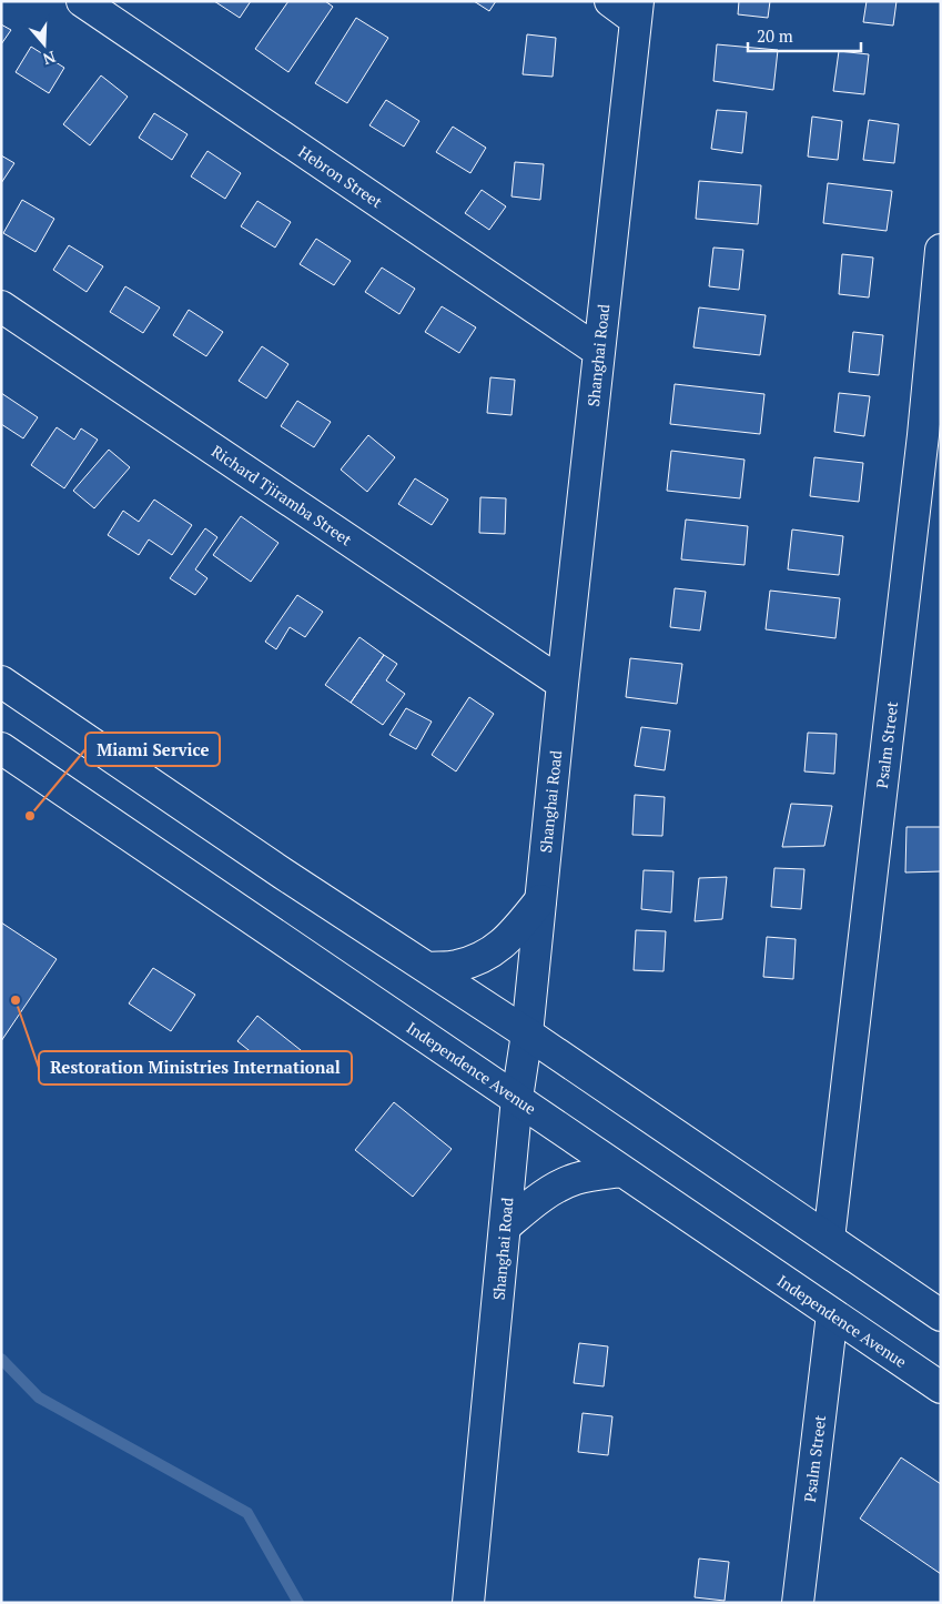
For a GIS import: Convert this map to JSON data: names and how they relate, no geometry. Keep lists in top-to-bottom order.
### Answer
{
  "streets": {
    "street": [
      "Hebron Street",
      "Shanghai Road",
      "Richard Tjiramba Street",
      "Psalm Street",
      "Independence Avenue"
    ]
  },
  "crossings": [
    ["Hebron Street", "Shanghai Road"],
    ["Shanghai Road", "Richard Tjiramba Street"],
    ["Shanghai Road", "Independence Avenue"],
    ["Psalm Street", "Independence Avenue"]
  ],
  "places": ["Miami Service", "Restoration Ministries International"],
  "scale_bar": "20 m",
  "north": "bottom"
}
